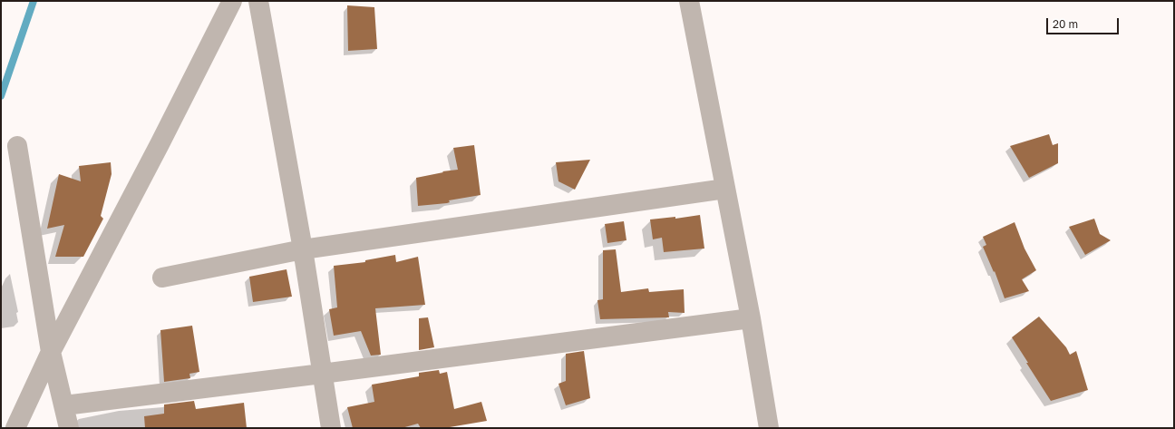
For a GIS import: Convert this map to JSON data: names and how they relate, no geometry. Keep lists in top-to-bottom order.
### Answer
{
  "scale_bar": "20 m"
}
